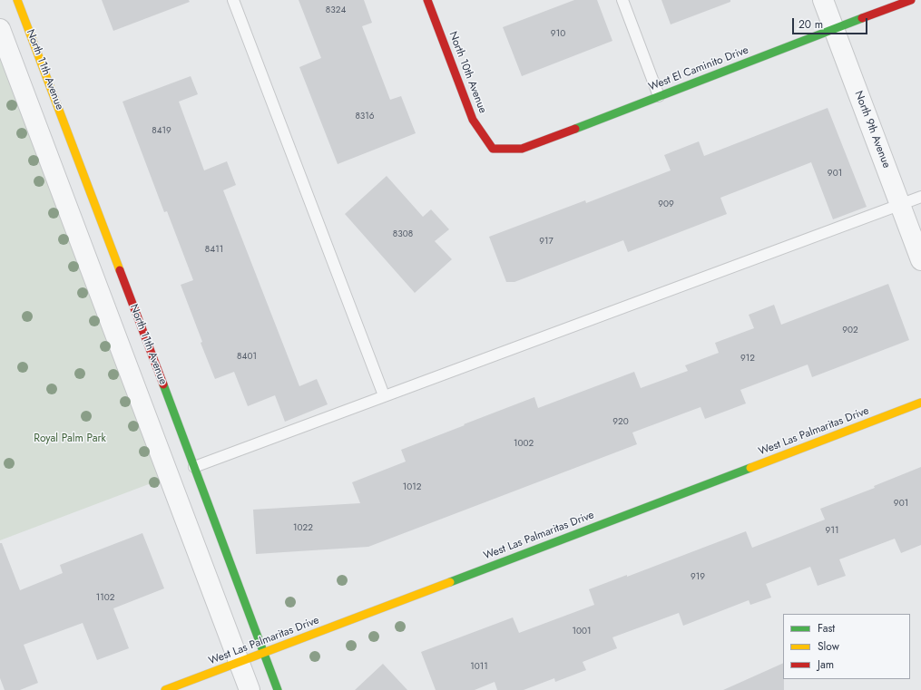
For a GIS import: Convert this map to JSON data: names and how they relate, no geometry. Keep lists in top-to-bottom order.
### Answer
{
  "streets": {
    "street": [
      "West El Caminito Drive",
      "North 11th Avenue",
      "North 10th Avenue",
      "North 9th Avenue",
      "West Las Palmaritas Drive"
    ]
  },
  "crossings": [
    ["West El Caminito Drive", "North 10th Avenue"],
    ["West El Caminito Drive", "North 9th Avenue"],
    ["North 11th Avenue", "West Las Palmaritas Drive"]
  ],
  "parks": ["Royal Palm Park"],
  "house_numbers": [
    "8324",
    "910",
    "8316",
    "8419",
    "901",
    "909",
    "8308",
    "917",
    "8411",
    "902",
    "8401",
    "912",
    "920",
    "1002",
    "1012",
    "901",
    "1022",
    "911",
    "919",
    "1102",
    "1001",
    "1011"
  ],
  "legend": ["Fast", "Slow", "Jam"],
  "scale_bar": "20 m"
}
